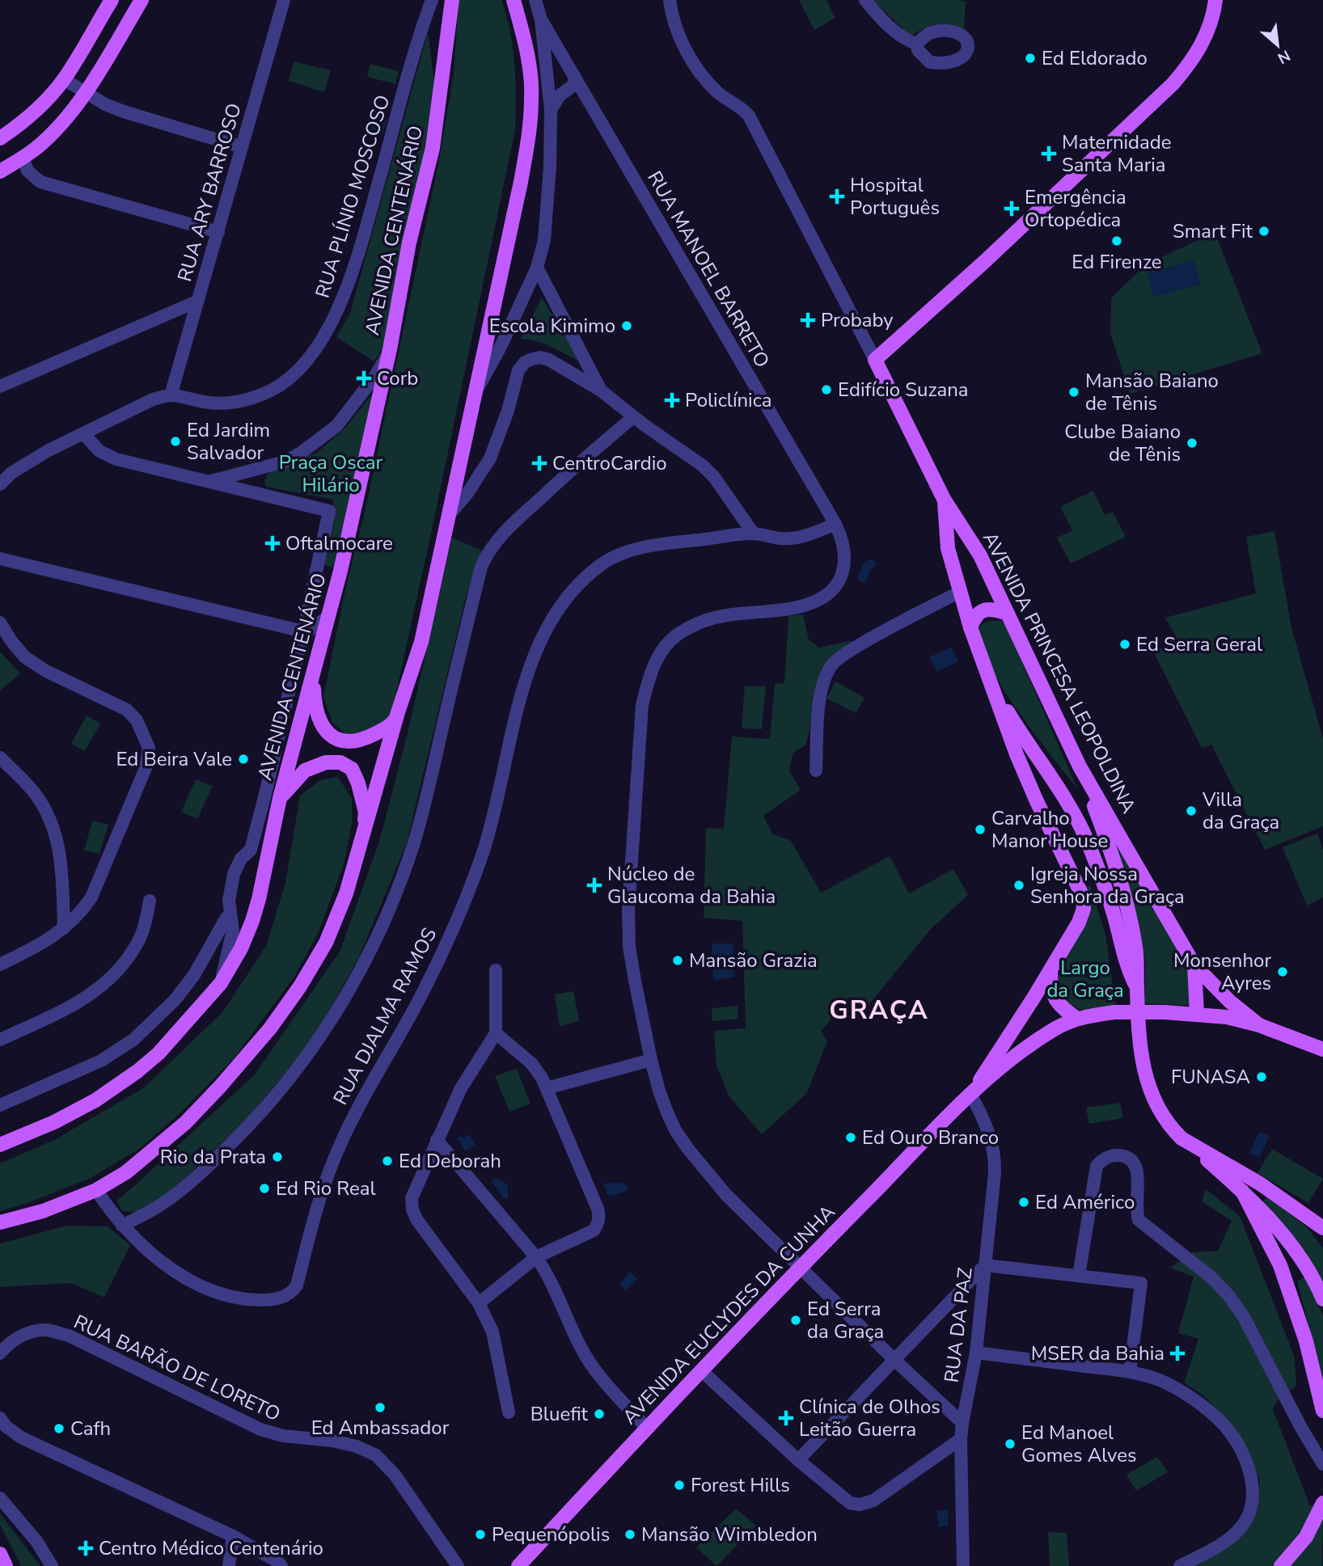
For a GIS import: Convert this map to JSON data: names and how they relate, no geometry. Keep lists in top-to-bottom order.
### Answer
{
  "streets": {
    "main road": ["AVENIDA CENTENÁRIO", "AVENIDA PRINCESA LEOPOLDINA", "AVENIDA EUCLYDES DA CUNHA"],
    "street": [
      "RUA ARY BARROSO",
      "RUA PLÍNIO MOSCOSO",
      "RUA MANOEL BARRETO",
      "RUA DJALMA RAMOS",
      "RUA DA PAZ",
      "RUA BARÃO DE LORETO"
    ]
  },
  "crossings": [
    ["RUA ARY BARROSO", "RUA PLÍNIO MOSCOSO"],
    ["RUA PLÍNIO MOSCOSO", "AVENIDA CENTENÁRIO"],
    ["RUA MANOEL BARRETO", "RUA DJALMA RAMOS"],
    ["RUA MANOEL BARRETO", "AVENIDA EUCLYDES DA CUNHA"],
    ["RUA MANOEL BARRETO", "RUA DA PAZ"],
    ["AVENIDA EUCLYDES DA CUNHA", "RUA DA PAZ"]
  ],
  "districts": ["GRAÇA"],
  "parks": ["Praça Oscar Hilário", "Largo da Graça"],
  "places": {
    "other": [
      "Ed Eldorado",
      "Smart Fit",
      "Ed Firenze",
      "Escola Kimimo",
      "Edifício Suzana",
      "Mansão Baiano de Tênis",
      "Ed Jardim Salvador",
      "Clube Baiano de Tênis",
      "Ed Serra Geral",
      "Ed Beira Vale",
      "Villa da Graça",
      "Carvalho Manor House",
      "Igreja Nossa Senhora da Graça",
      "Mansão Grazia",
      "Monsenhor Ayres",
      "FUNASA",
      "Ed Ouro Branco",
      "Rio da Prata",
      "Ed Deborah",
      "Ed Rio Real",
      "Ed Américo",
      "Ed Serra da Graça",
      "Ed Ambassador",
      "Bluefit",
      "Cafh",
      "Ed Manoel Gomes Alves",
      "Forest Hills",
      "Pequenópolis",
      "Mansão Wimbledon"
    ],
    "health": [
      "Maternidade Santa Maria",
      "Hospital Português",
      "Emergência Ortopédica",
      "Probaby",
      "Corb",
      "Policlínica",
      "CentroCardio",
      "Oftalmocare",
      "Núcleo de Glaucoma da Bahia",
      "MSER da Bahia",
      "Clínica de Olhos Leitão Guerra",
      "Centro Médico Centenário"
    ]
  },
  "north": "bottom right"
}
